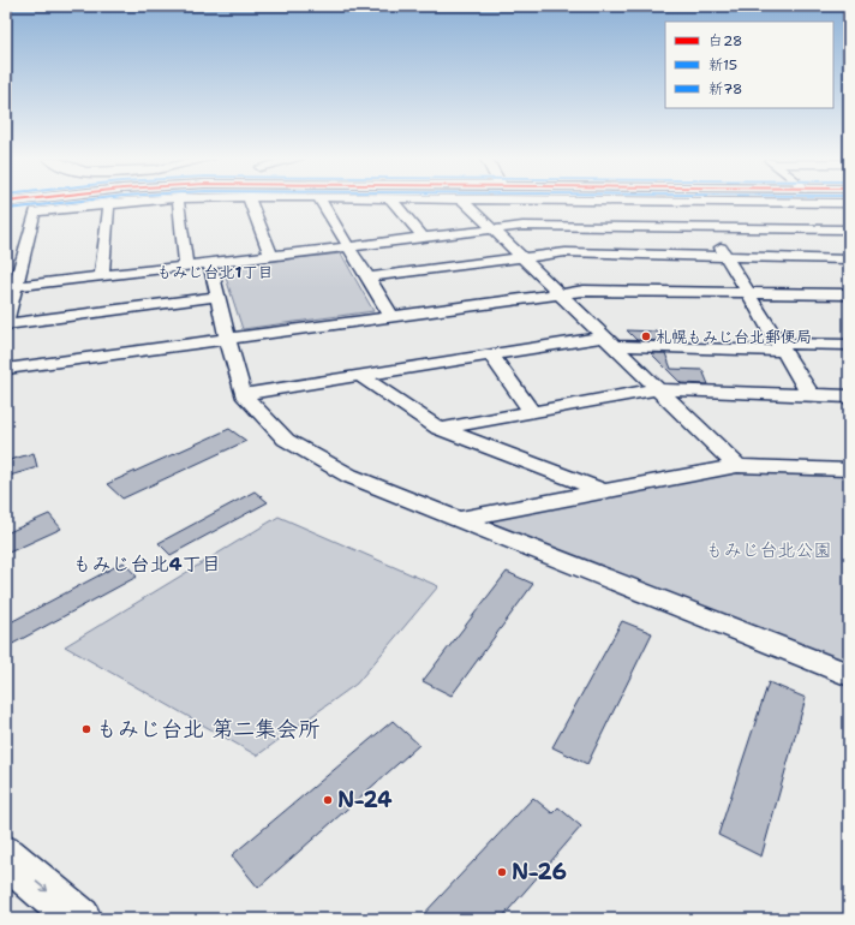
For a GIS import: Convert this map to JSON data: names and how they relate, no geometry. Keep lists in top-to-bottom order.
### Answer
{
  "districts": ["もみじ台北1丁目", "もみじ台北4丁目"],
  "parks": ["もみじ台北公園"],
  "places": [
    "札幌もみじ台北郵便局",
    "もみじ台北 第二集会所",
    "N-24",
    "N-26"
  ],
  "lines": ["transit line 白28", "transit line 新15"],
  "legend": ["白28", "新15", "新78"]
}
